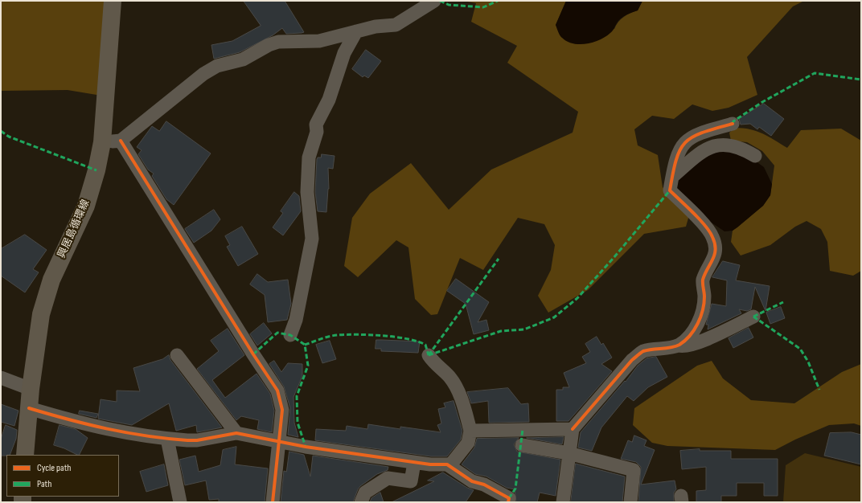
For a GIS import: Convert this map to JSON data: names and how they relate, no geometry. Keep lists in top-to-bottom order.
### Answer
{
  "streets": {
    "main road": ["興居島循環線"]
  },
  "legend": ["Cycle path", "Path"]
}
